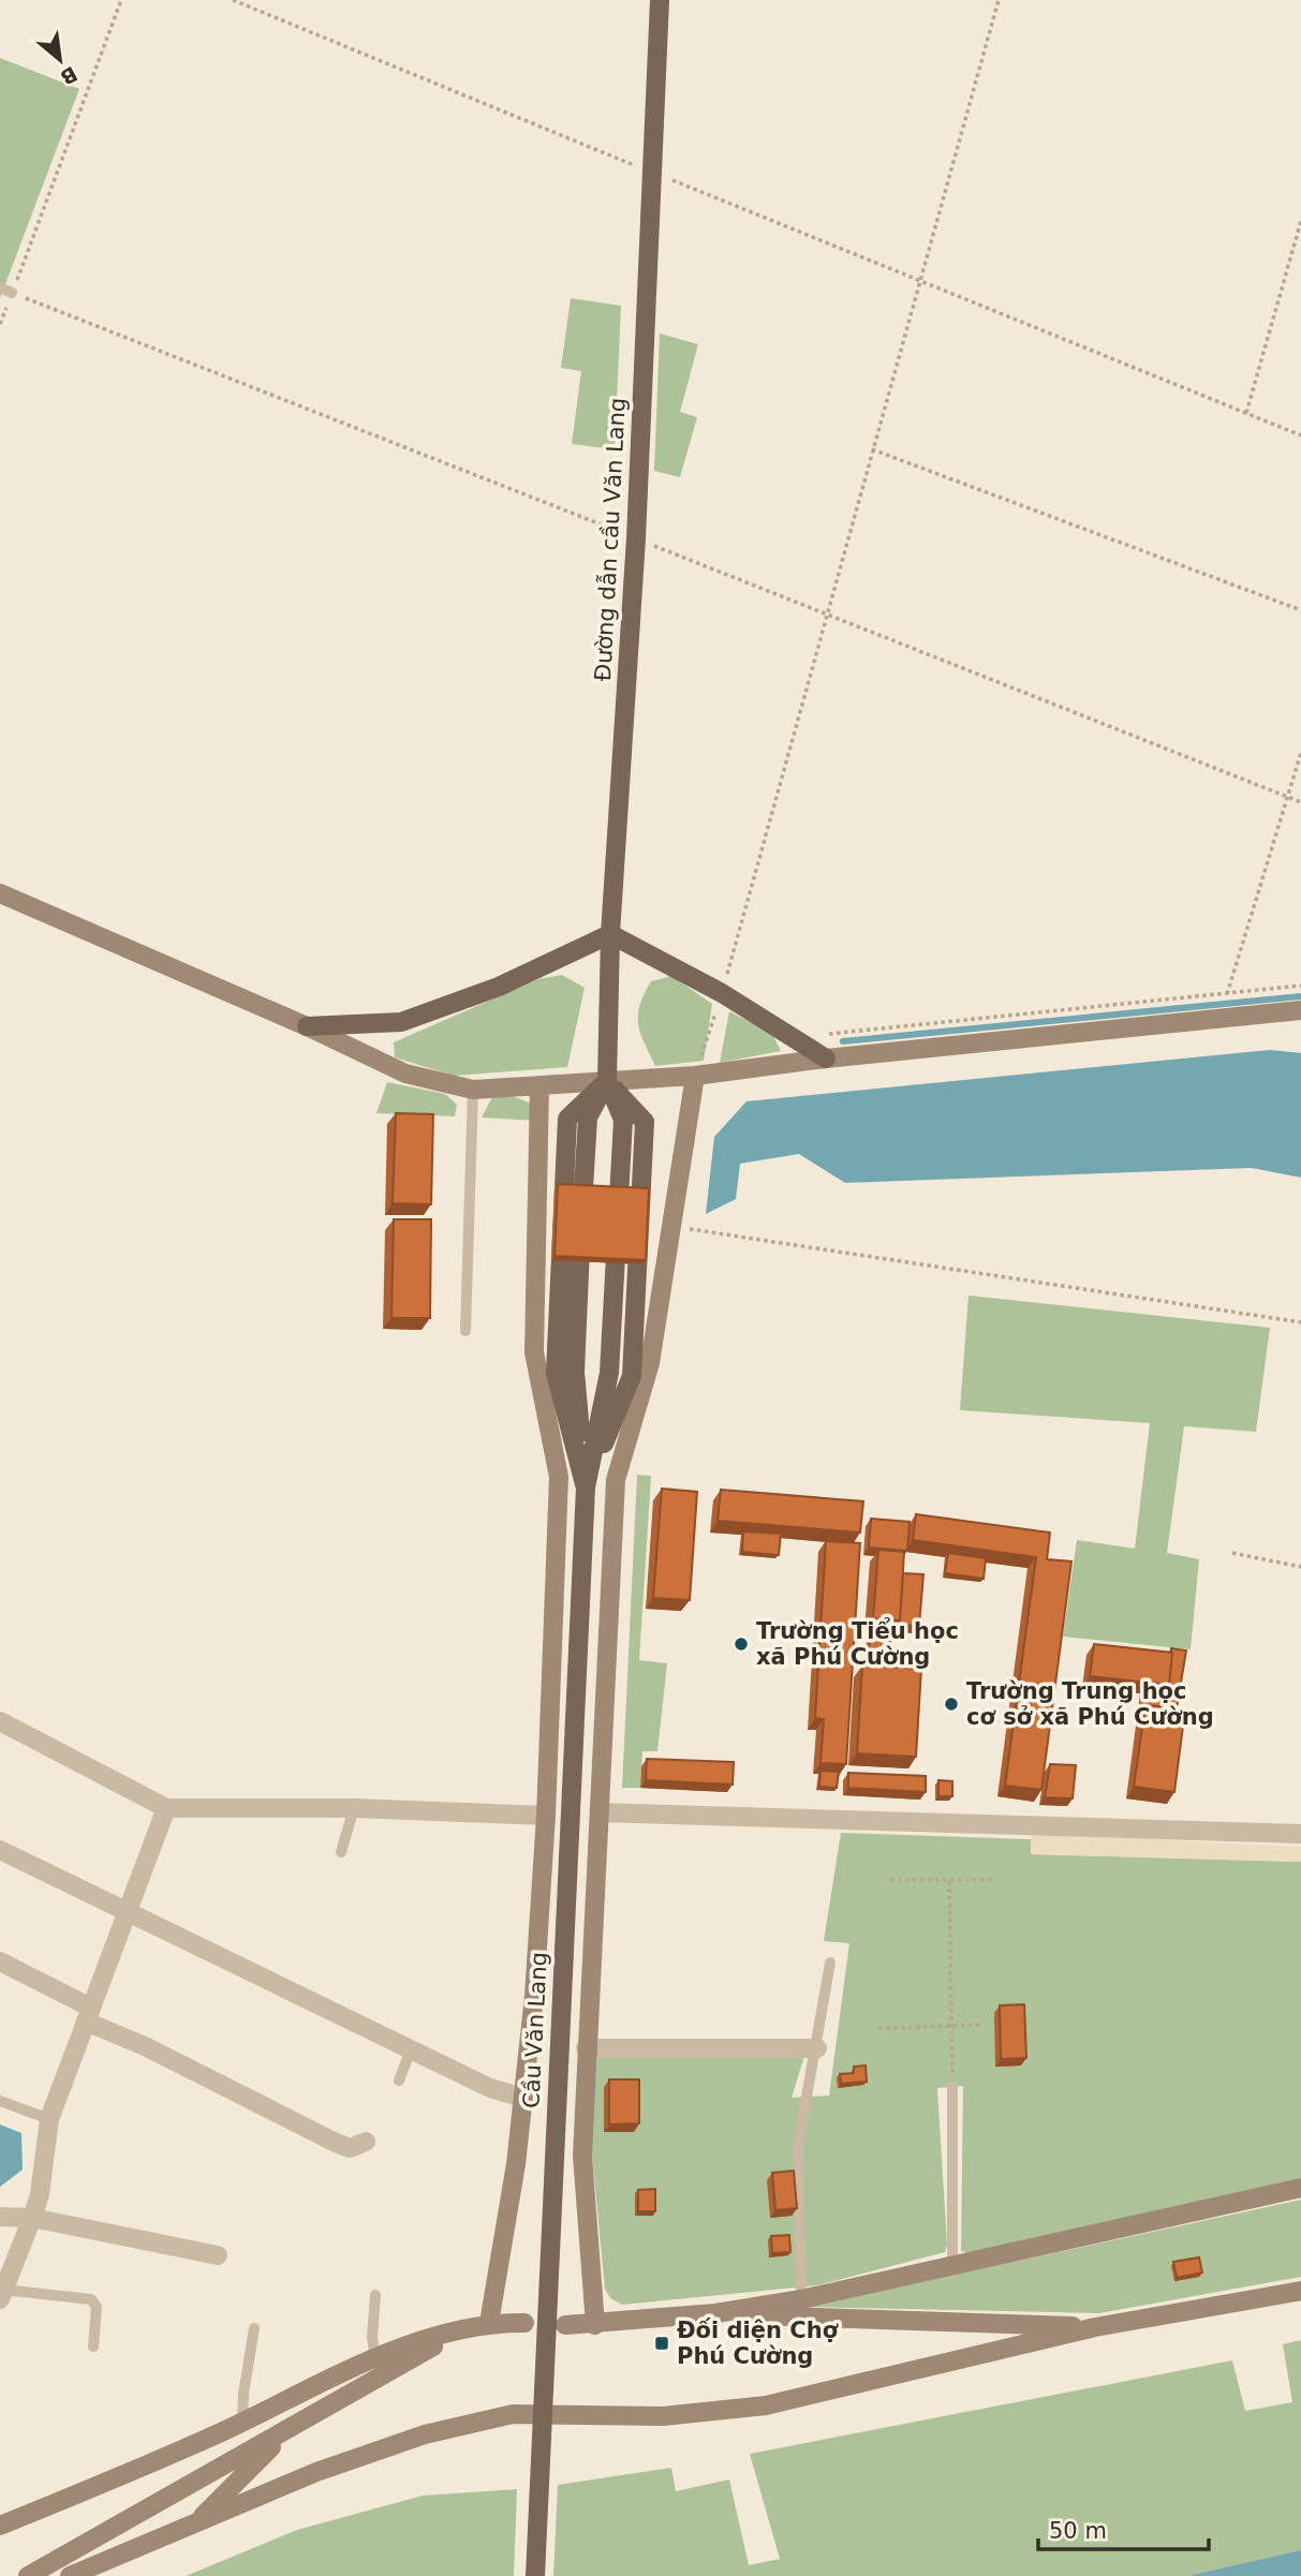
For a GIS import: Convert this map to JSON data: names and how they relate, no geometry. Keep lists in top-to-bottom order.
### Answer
{
  "streets": {
    "main road": ["Đường dẫn cầu Văn Lang", "Cầu Văn Lang"]
  },
  "places": {
    "other": ["Trường Tiểu học xã Phú Cường", "Trường Trung học cơ sở xã Phú Cường"],
    "transit": ["Đối diện Chợ Phú Cường"]
  },
  "scale_bar": "50 m",
  "north": "bottom right"
}
